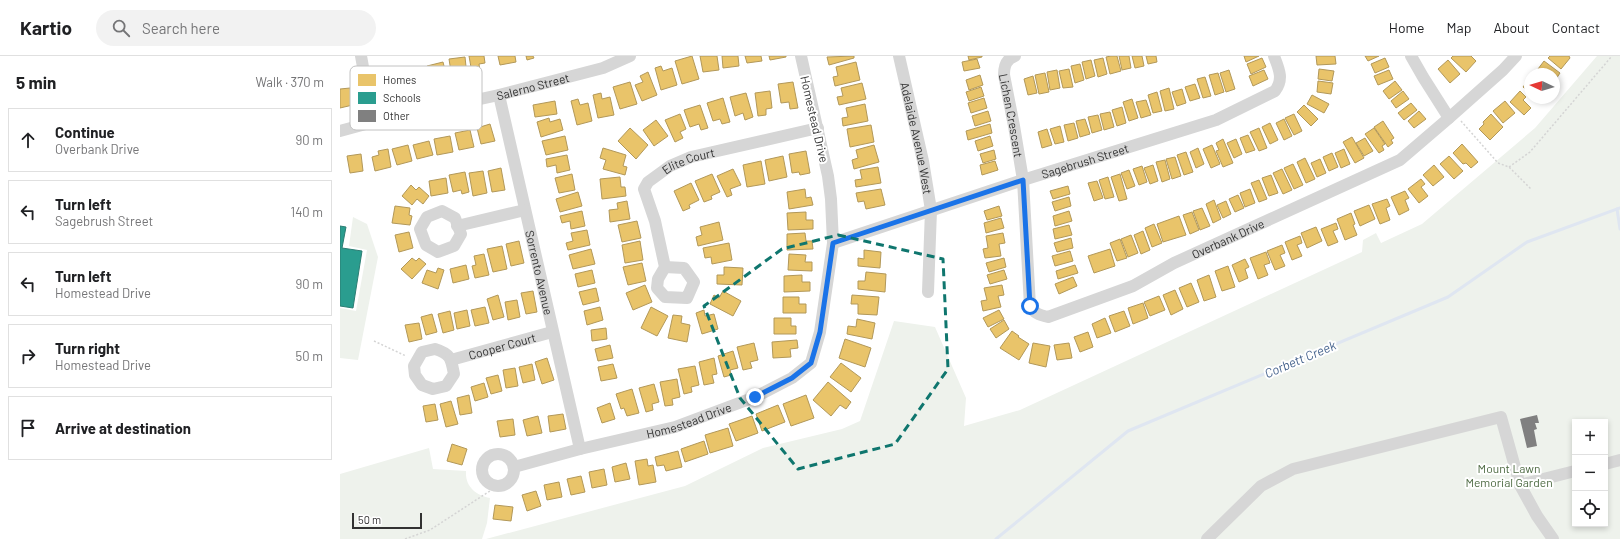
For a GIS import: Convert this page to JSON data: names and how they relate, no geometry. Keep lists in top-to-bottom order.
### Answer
{
  "streets": {
    "street": [
      "Salerno Street",
      "Lichen Crescent",
      "Homestead Drive",
      "Adelaide Avenue West",
      "Sagebrush Street",
      "Elite Court",
      "Overbank Drive",
      "Sorrento Avenue",
      "Cooper Court"
    ]
  },
  "crossings": [
    ["Salerno Street", "Sorrento Avenue"],
    ["Lichen Crescent", "Sagebrush Street"],
    ["Lichen Crescent", "Overbank Drive"],
    ["Homestead Drive", "Sagebrush Street"],
    ["Homestead Drive", "Elite Court"],
    ["Homestead Drive", "Sorrento Avenue"],
    ["Adelaide Avenue West", "Sagebrush Street"],
    ["Sagebrush Street", "Overbank Drive"],
    ["Sorrento Avenue", "Cooper Court"]
  ],
  "water": ["Corbett Creek"],
  "parks": ["Mount Lawn Memorial Garden"],
  "legend": ["Homes", "Schools", "Other"],
  "scale_bar": "50 m",
  "north": "left",
  "page": {
    "header": "Kartio",
    "search": "Search here",
    "nav": [
      "Home",
      "Map",
      "About",
      "Contact"
    ],
    "heading": ["5 min", "Walk · 370 m"],
    "list": [
      ["Continue", "Overbank Drive", "90 m"],
      ["Turn left", "Sagebrush Street", "140 m"],
      ["Turn left", "Homestead Drive", "90 m"],
      ["Turn right", "Homestead Drive", "50 m"],
      "Arrive at destination"
    ],
    "map_buttons": ["+", "−"],
    "scale": "50 m"
  }
}
